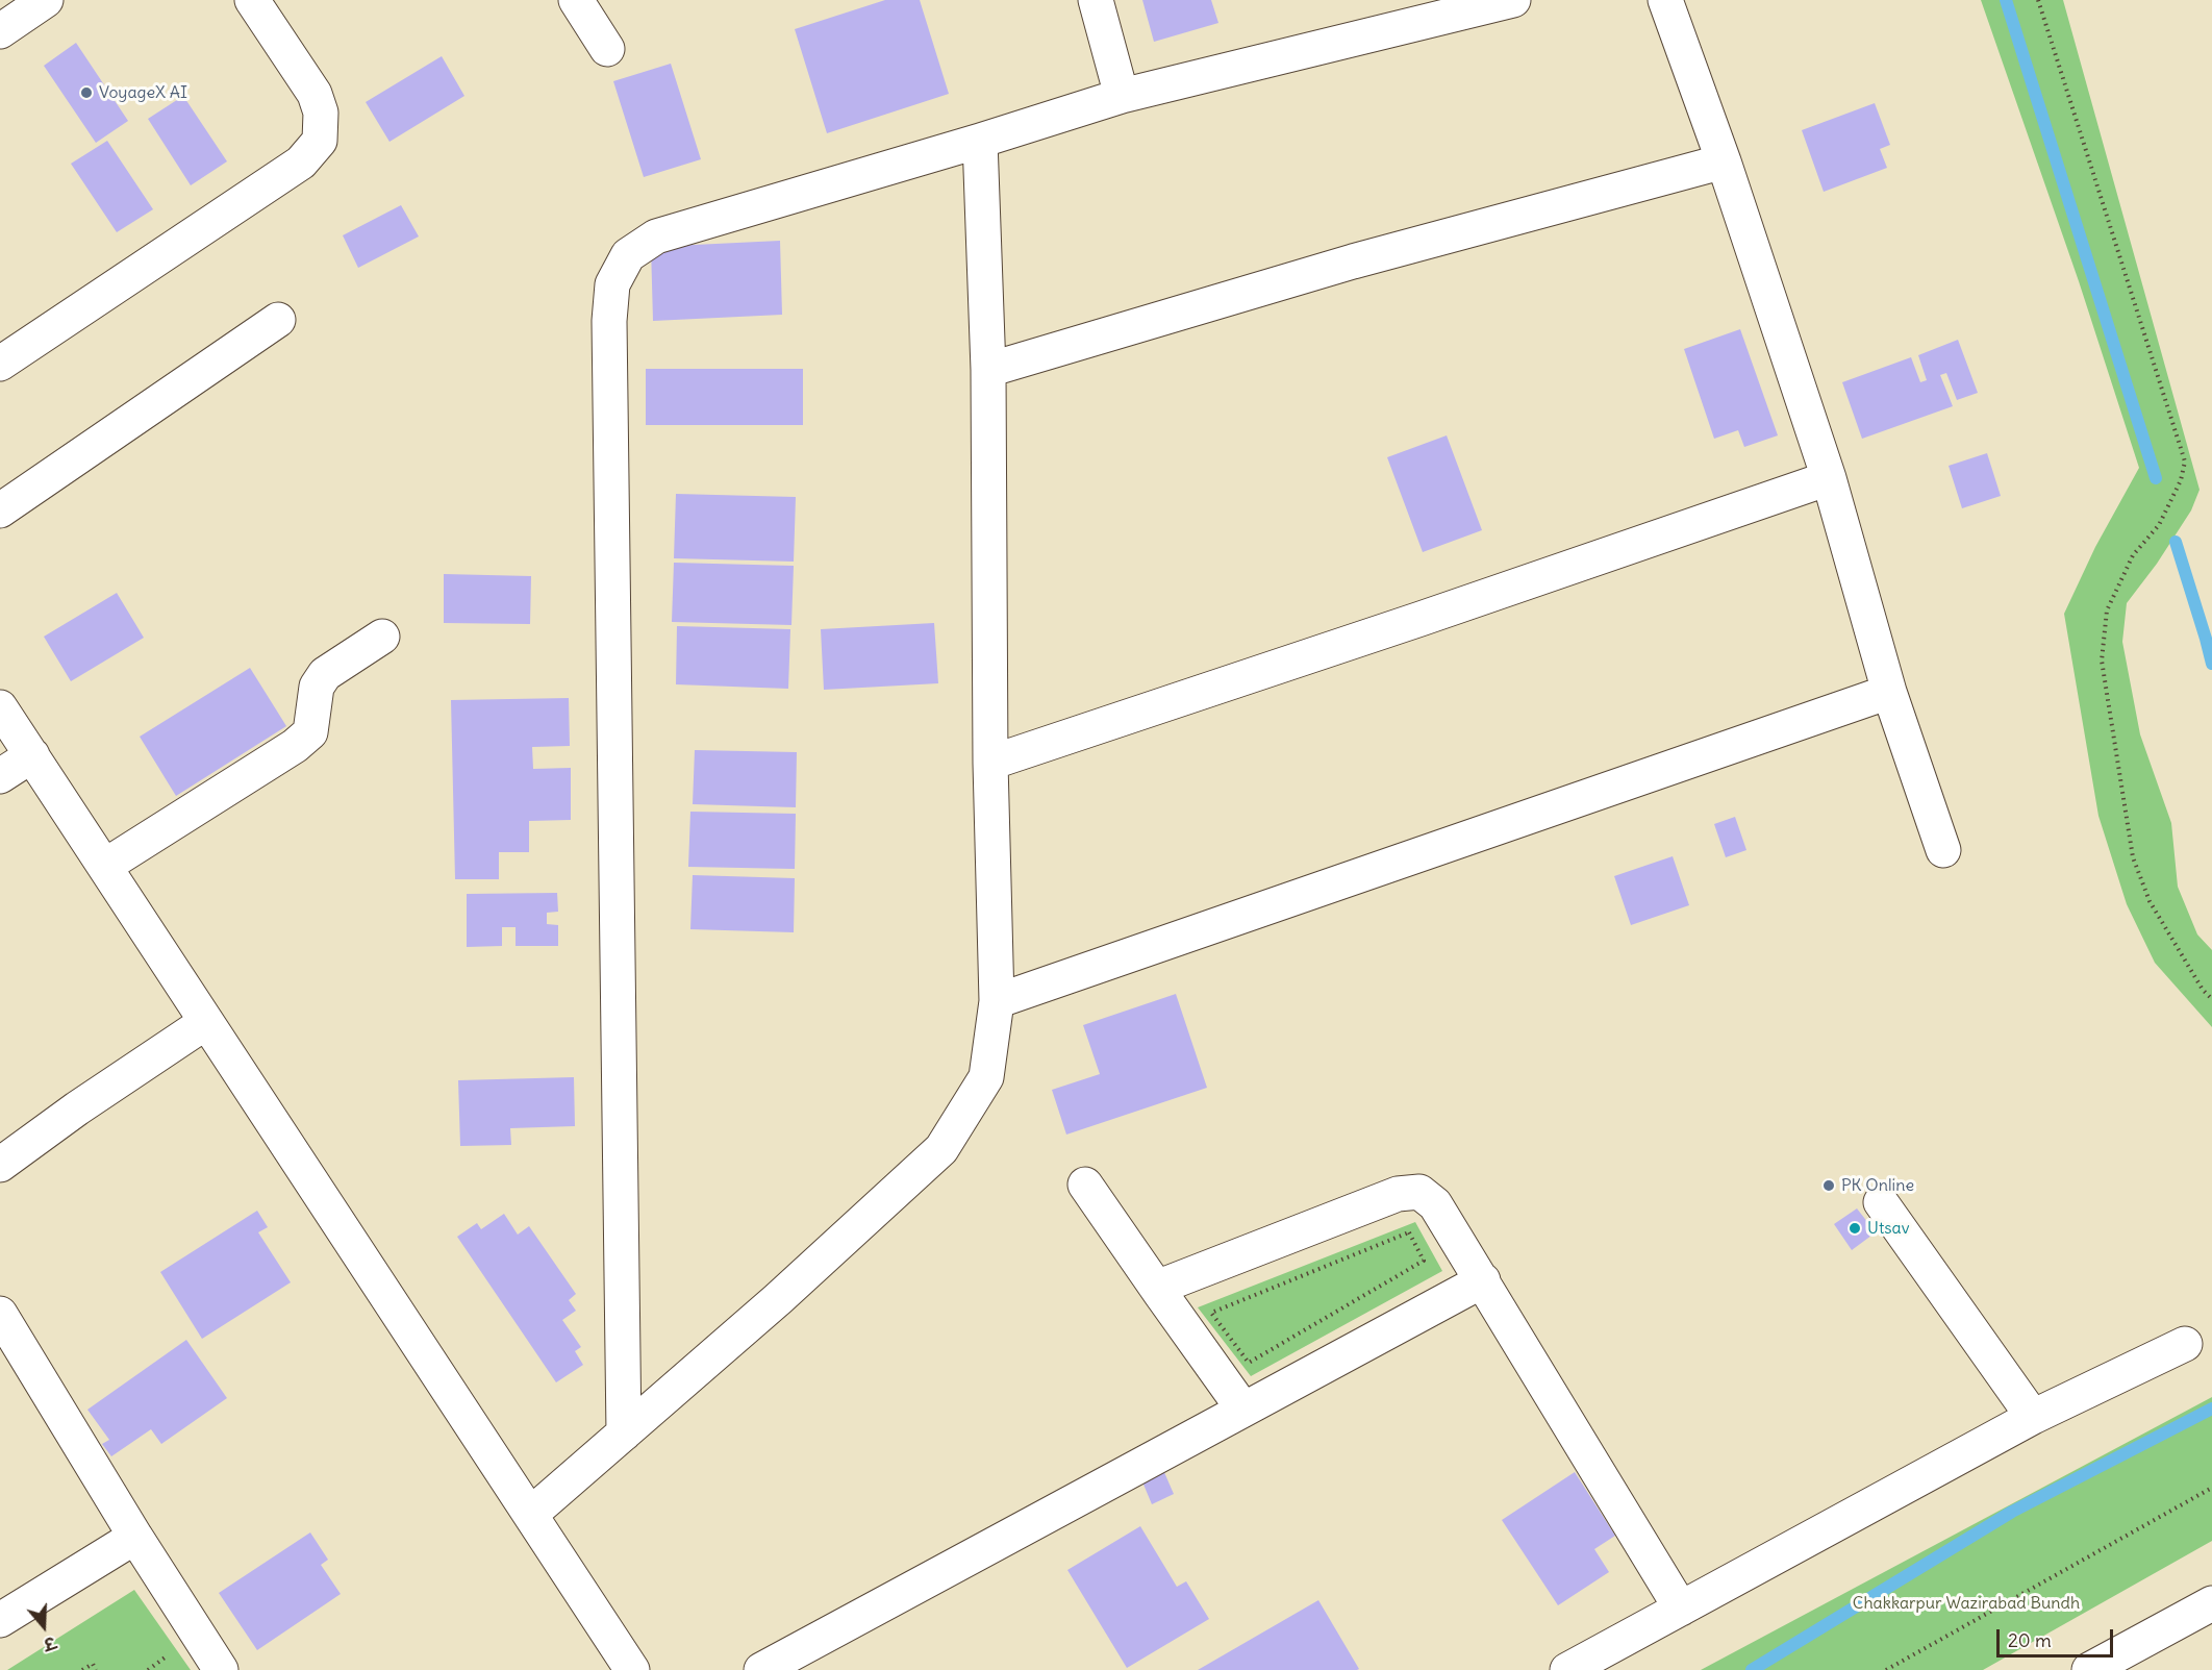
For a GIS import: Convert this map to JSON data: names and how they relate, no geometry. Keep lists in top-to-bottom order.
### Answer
{
  "parks": ["Chakkarpur Wazirabad Bundh"],
  "places": ["VoyageX AI", "PK Online", "Utsav"],
  "scale_bar": "20 m",
  "north": "bottom"
}
